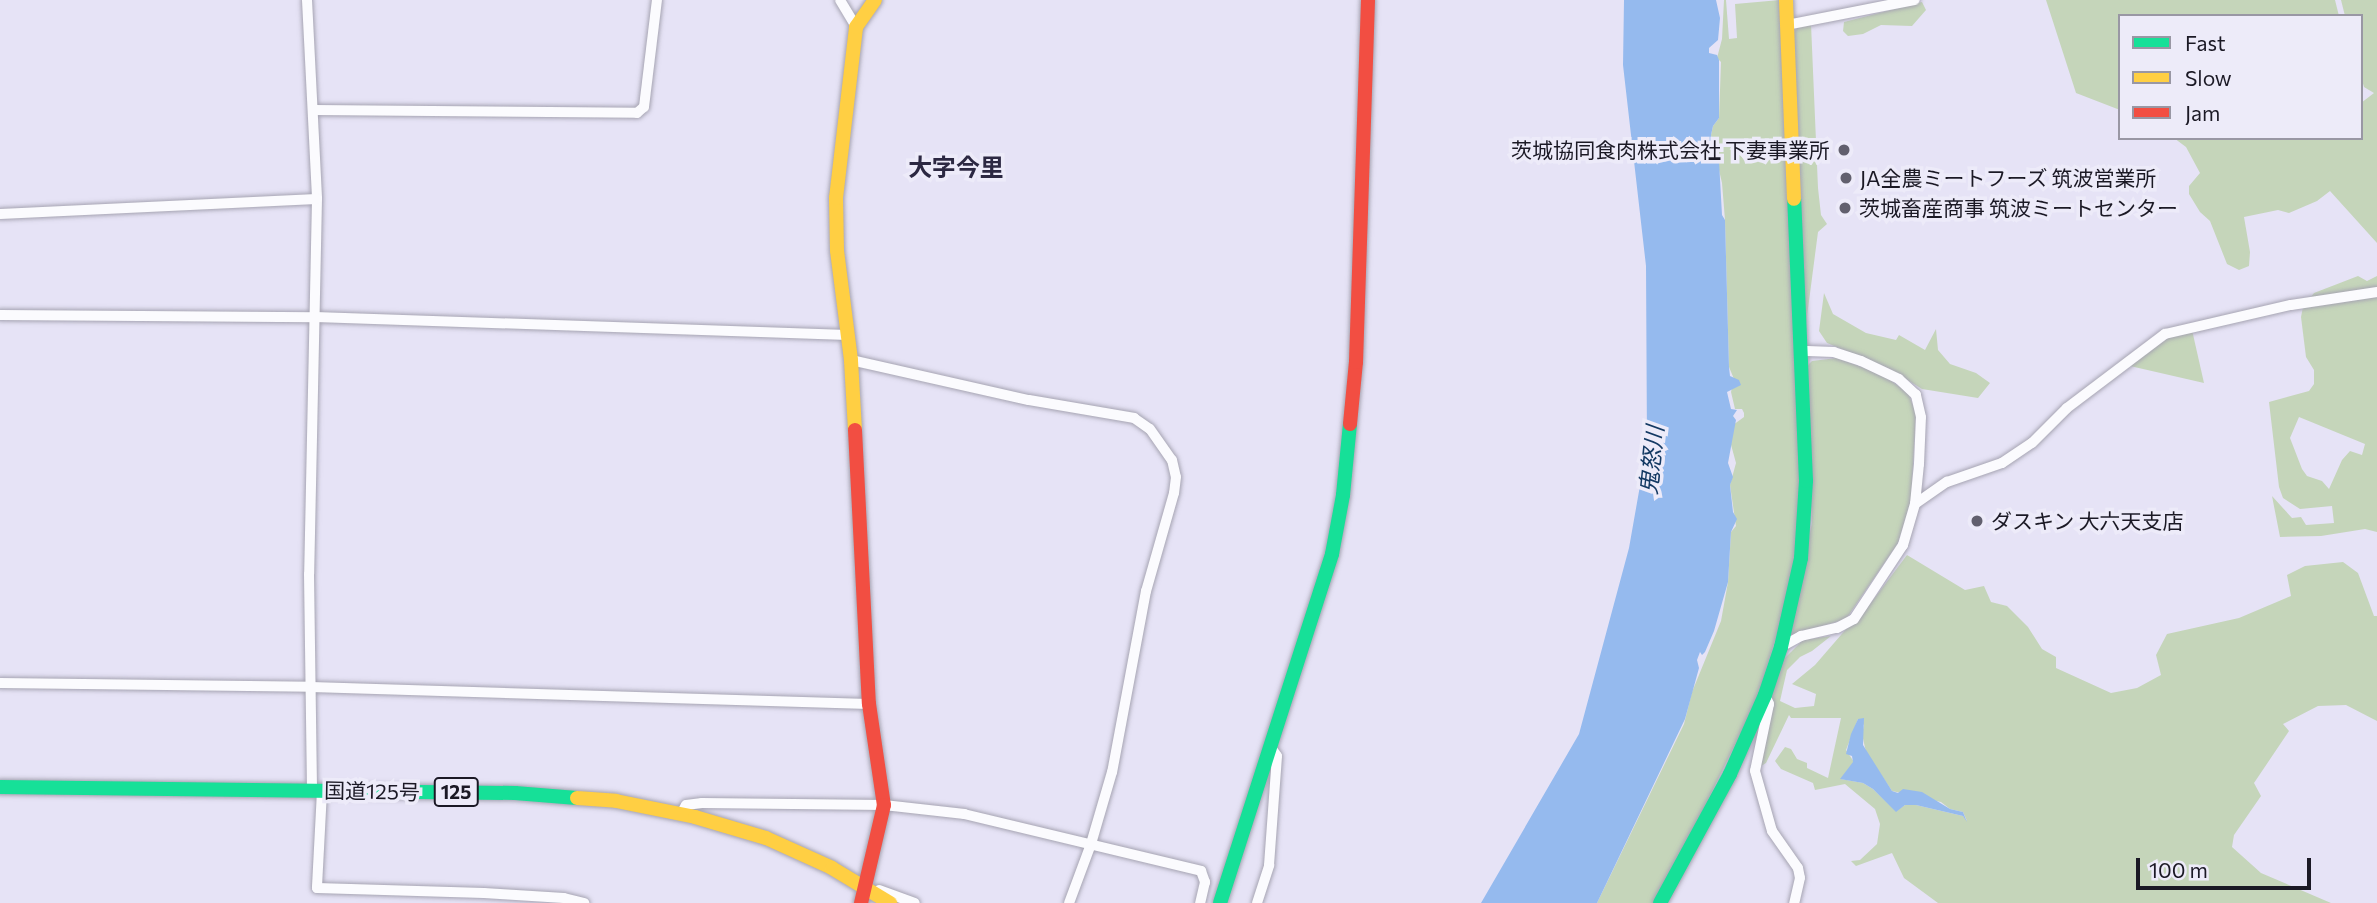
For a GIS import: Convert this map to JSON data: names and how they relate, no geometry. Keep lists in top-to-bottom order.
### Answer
{
  "streets": {
    "main road": ["国道125号", "125"]
  },
  "districts": ["大字今里"],
  "water": ["鬼怒川"],
  "places": [
    "茨城協同食肉株式会社 下妻事業所",
    "JA全農ミートフーズ 筑波営業所",
    "茨城畜産商事 筑波ミートセンター",
    "ダスキン 大六天支店"
  ],
  "legend": ["Fast", "Slow", "Jam"],
  "scale_bar": "100 m"
}
